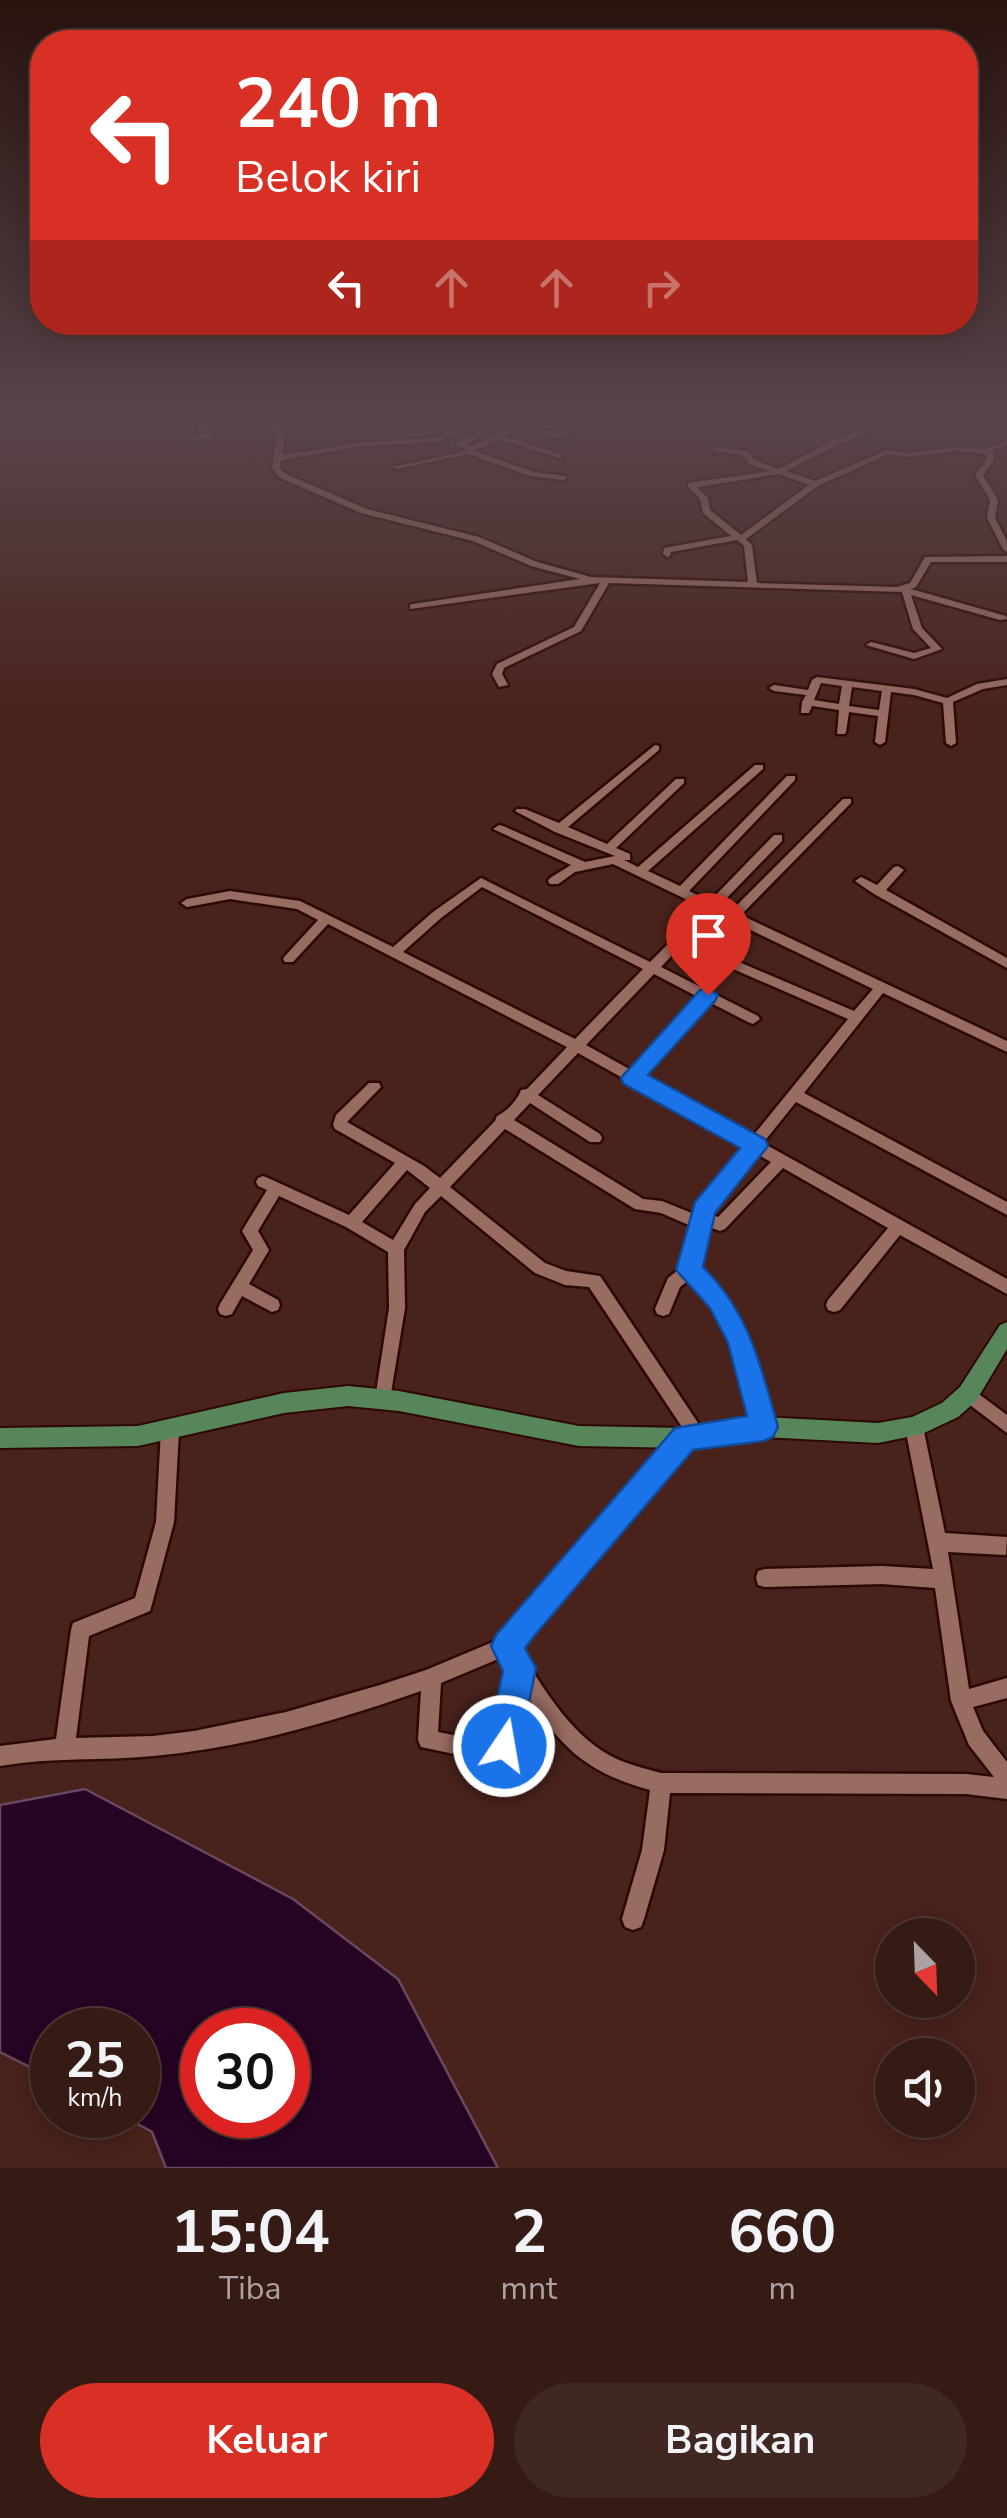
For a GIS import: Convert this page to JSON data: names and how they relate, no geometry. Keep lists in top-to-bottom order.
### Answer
{
  "north": "bottom right",
  "page": {
    "turn": ["240 m", "Belok kiri"],
    "speed": "25 km/h",
    "limit": "30",
    "eta": [
      "15:04",
      "Tiba",
      "2",
      "mnt",
      "660",
      "m"
    ],
    "buttons": ["Keluar", "Bagikan"]
  }
}
